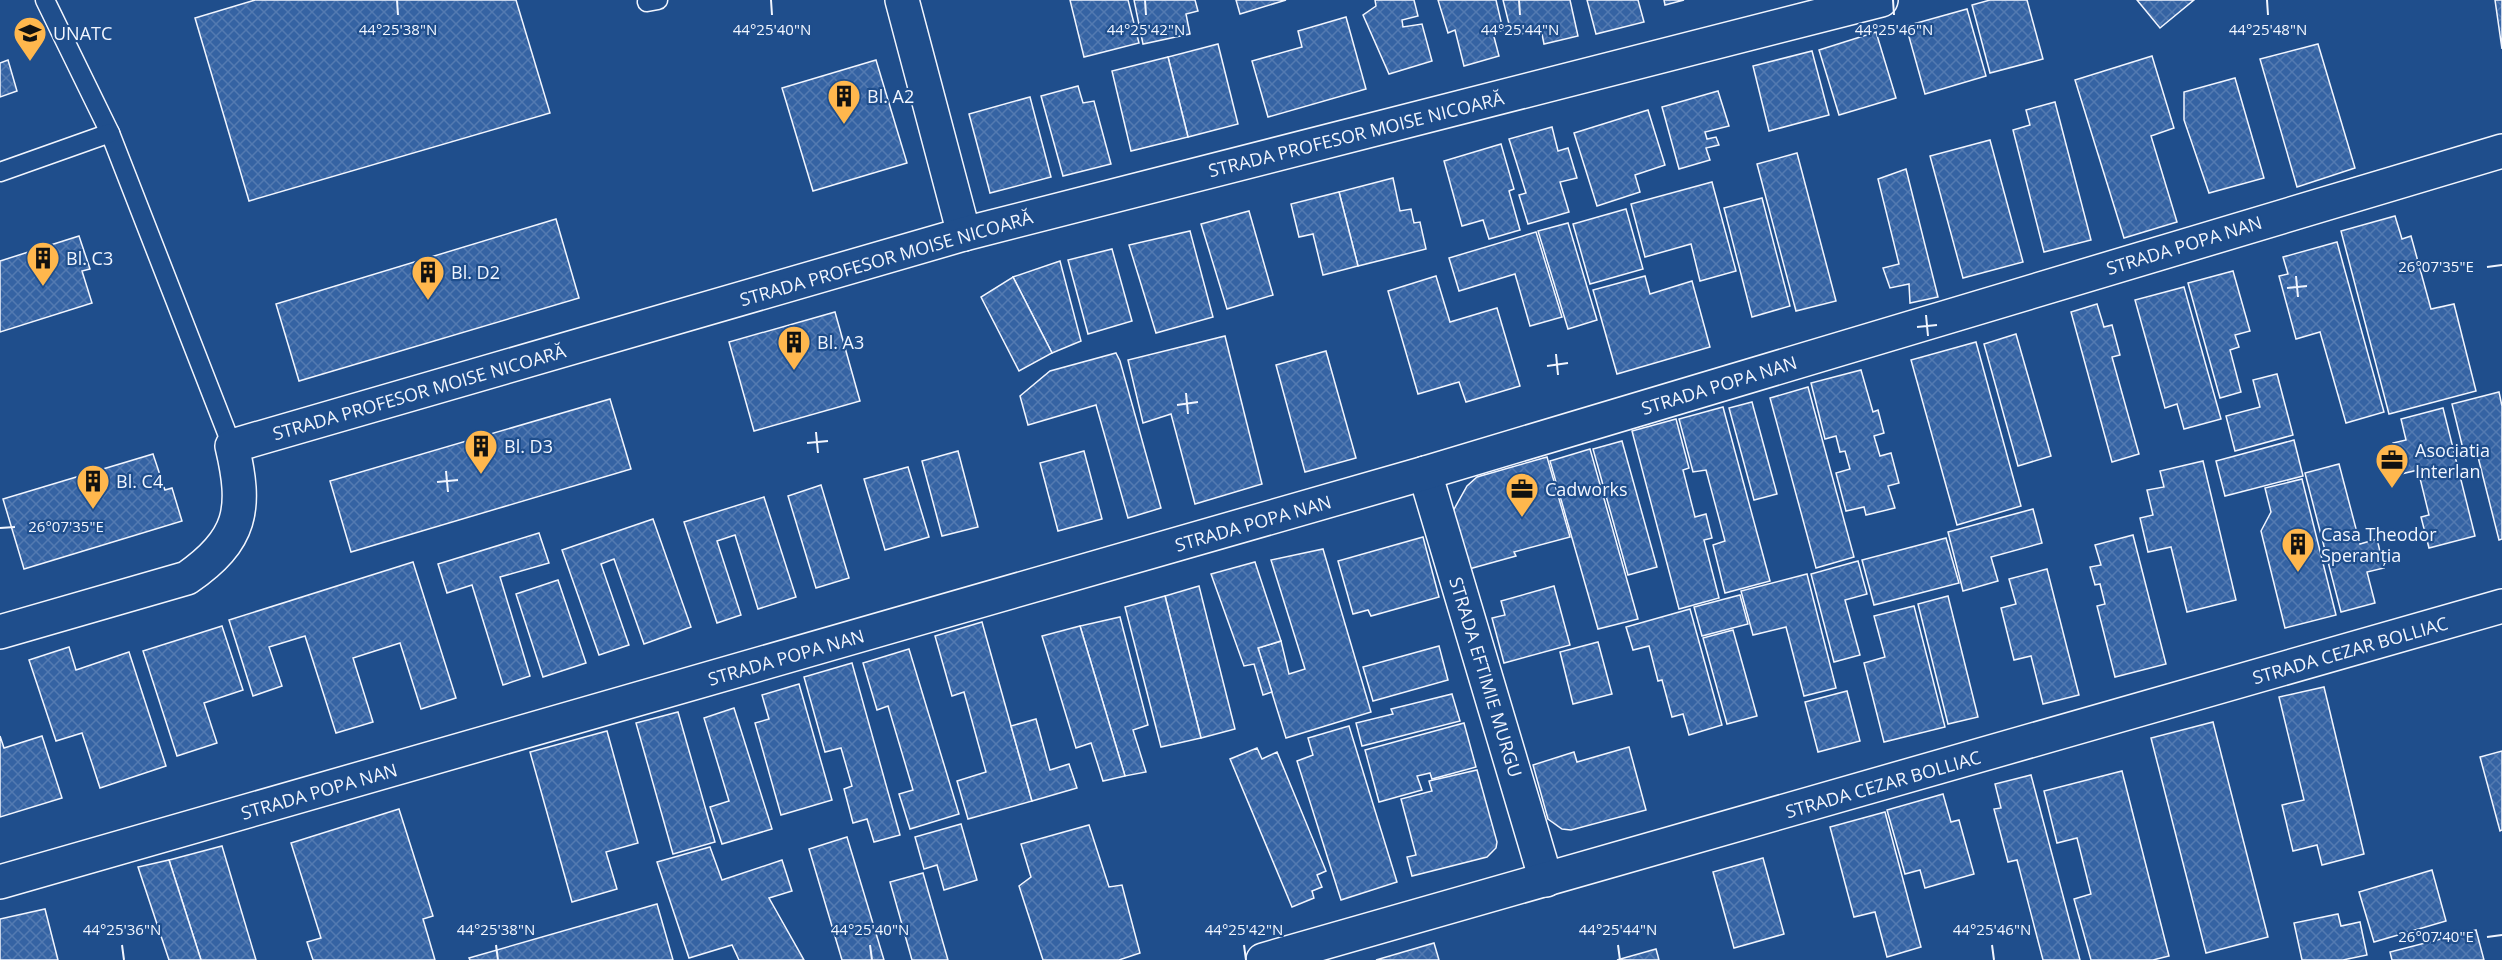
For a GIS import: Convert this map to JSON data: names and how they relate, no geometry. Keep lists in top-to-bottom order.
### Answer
{
  "streets": {
    "street": [
      "STRADA PROFESOR MOISE NICOARĂ",
      "STRADA POPA NAN",
      "STRADA CEZAR BOLLIAC",
      "STRADA EFTIMIE MURGU"
    ]
  },
  "crossings": [
    ["STRADA POPA NAN", "STRADA EFTIMIE MURGU"],
    ["STRADA CEZAR BOLLIAC", "STRADA EFTIMIE MURGU"]
  ],
  "places": {
    "school or university": ["UNATC"],
    "building": [
      "Bl. A2",
      "Bl. C3",
      "Bl. D2",
      "Bl. A3",
      "Bl. D3",
      "Bl. C4",
      "Casa Theodor Speranția"
    ],
    "office": ["Asociatia Interlan", "Cadworks"]
  },
  "coordinates": [
    "44°25'38\"N",
    "44°25'40\"N",
    "44°25'42\"N",
    "44°25'44\"N",
    "44°25'46\"N",
    "44°25'48\"N",
    "26°07'35\"E",
    "44°25'36\"N",
    "26°07'40\"E"
  ]
}
